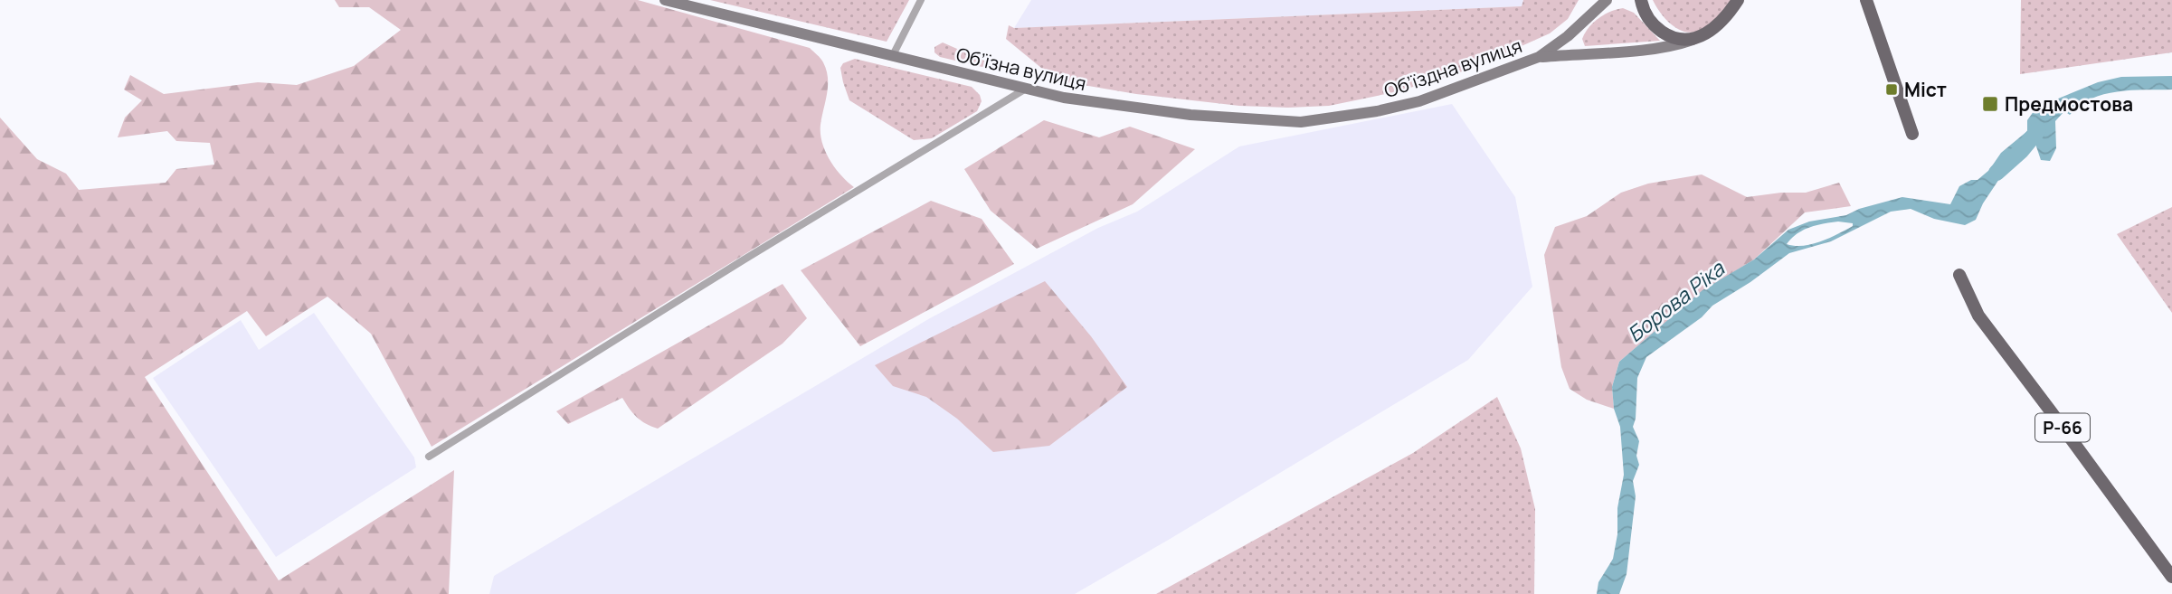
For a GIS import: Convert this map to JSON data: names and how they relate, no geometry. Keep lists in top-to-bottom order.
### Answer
{
  "streets": {
    "main road": ["Об’їздна вулиця", "Об’їзна вулиця", "Р-66"]
  },
  "crossings": [
    ["Об’їздна вулиця", "Об’їзна вулиця"]
  ],
  "water": ["Борова Ріка"],
  "places": {
    "transit": ["Міст", "Предмостова"]
  }
}
